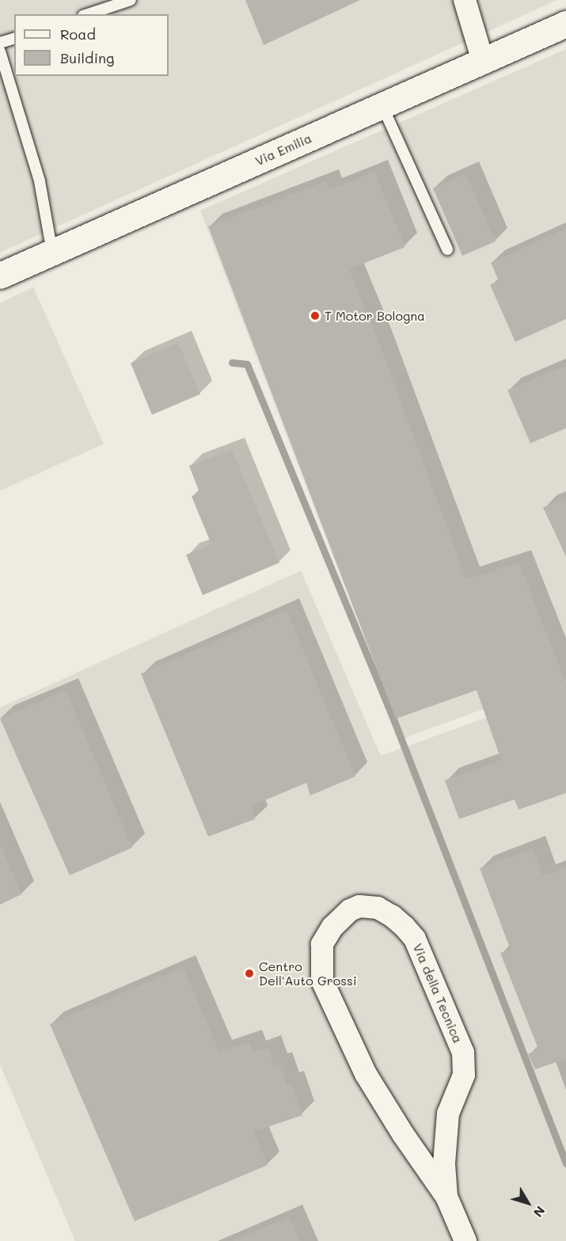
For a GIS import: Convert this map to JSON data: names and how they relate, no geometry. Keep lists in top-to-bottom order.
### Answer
{
  "streets": {
    "main road": ["Via Emilia"],
    "street": ["Via della Tecnica"]
  },
  "places": ["T Motor Bologna", "Centro Dell'Auto Grossi"],
  "legend": ["Road", "Building"],
  "north": "bottom right"
}
